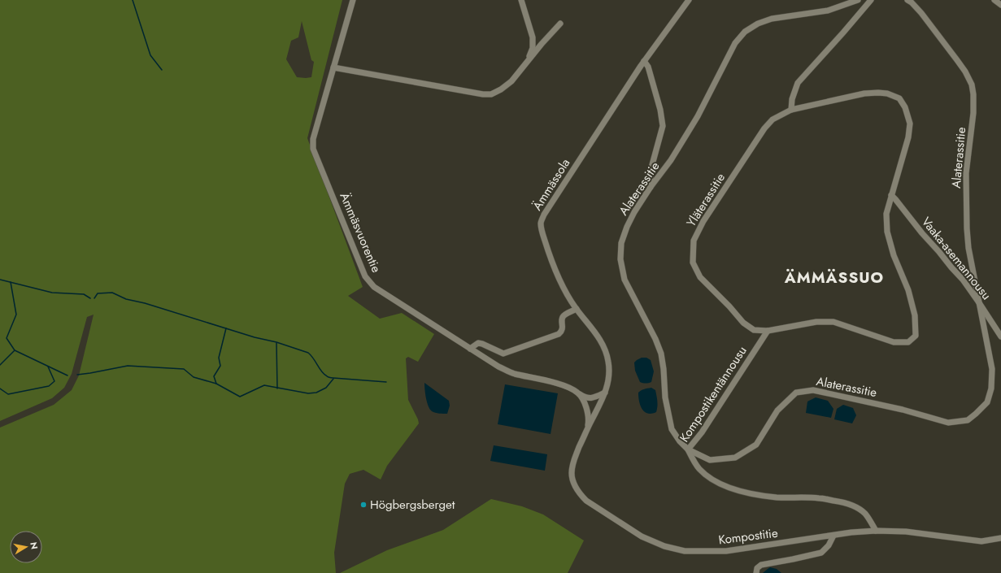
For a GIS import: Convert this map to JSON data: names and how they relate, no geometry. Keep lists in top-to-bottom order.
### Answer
{
  "streets": {
    "street": [
      "Alaterassitie",
      "Ämmässola",
      "Yläterassitie",
      "Ämmäsvuorentie",
      "Vaaka-asemannousu",
      "Kompostikentännousu",
      "Kompostitie"
    ]
  },
  "crossings": [
    ["Alaterassitie", "Vaaka-asemannousu"],
    ["Alaterassitie", "Kompostikentännousu"],
    ["Ämmässola", "Ämmäsvuorentie"],
    ["Ämmässola", "Kompostitie"],
    ["Yläterassitie", "Vaaka-asemannousu"],
    ["Yläterassitie", "Kompostikentännousu"],
    ["Kompostikentännousu", "Kompostitie"]
  ],
  "districts": ["ÄMMÄSSUO"],
  "places": ["Högbergsberget"],
  "north": "right"
}
